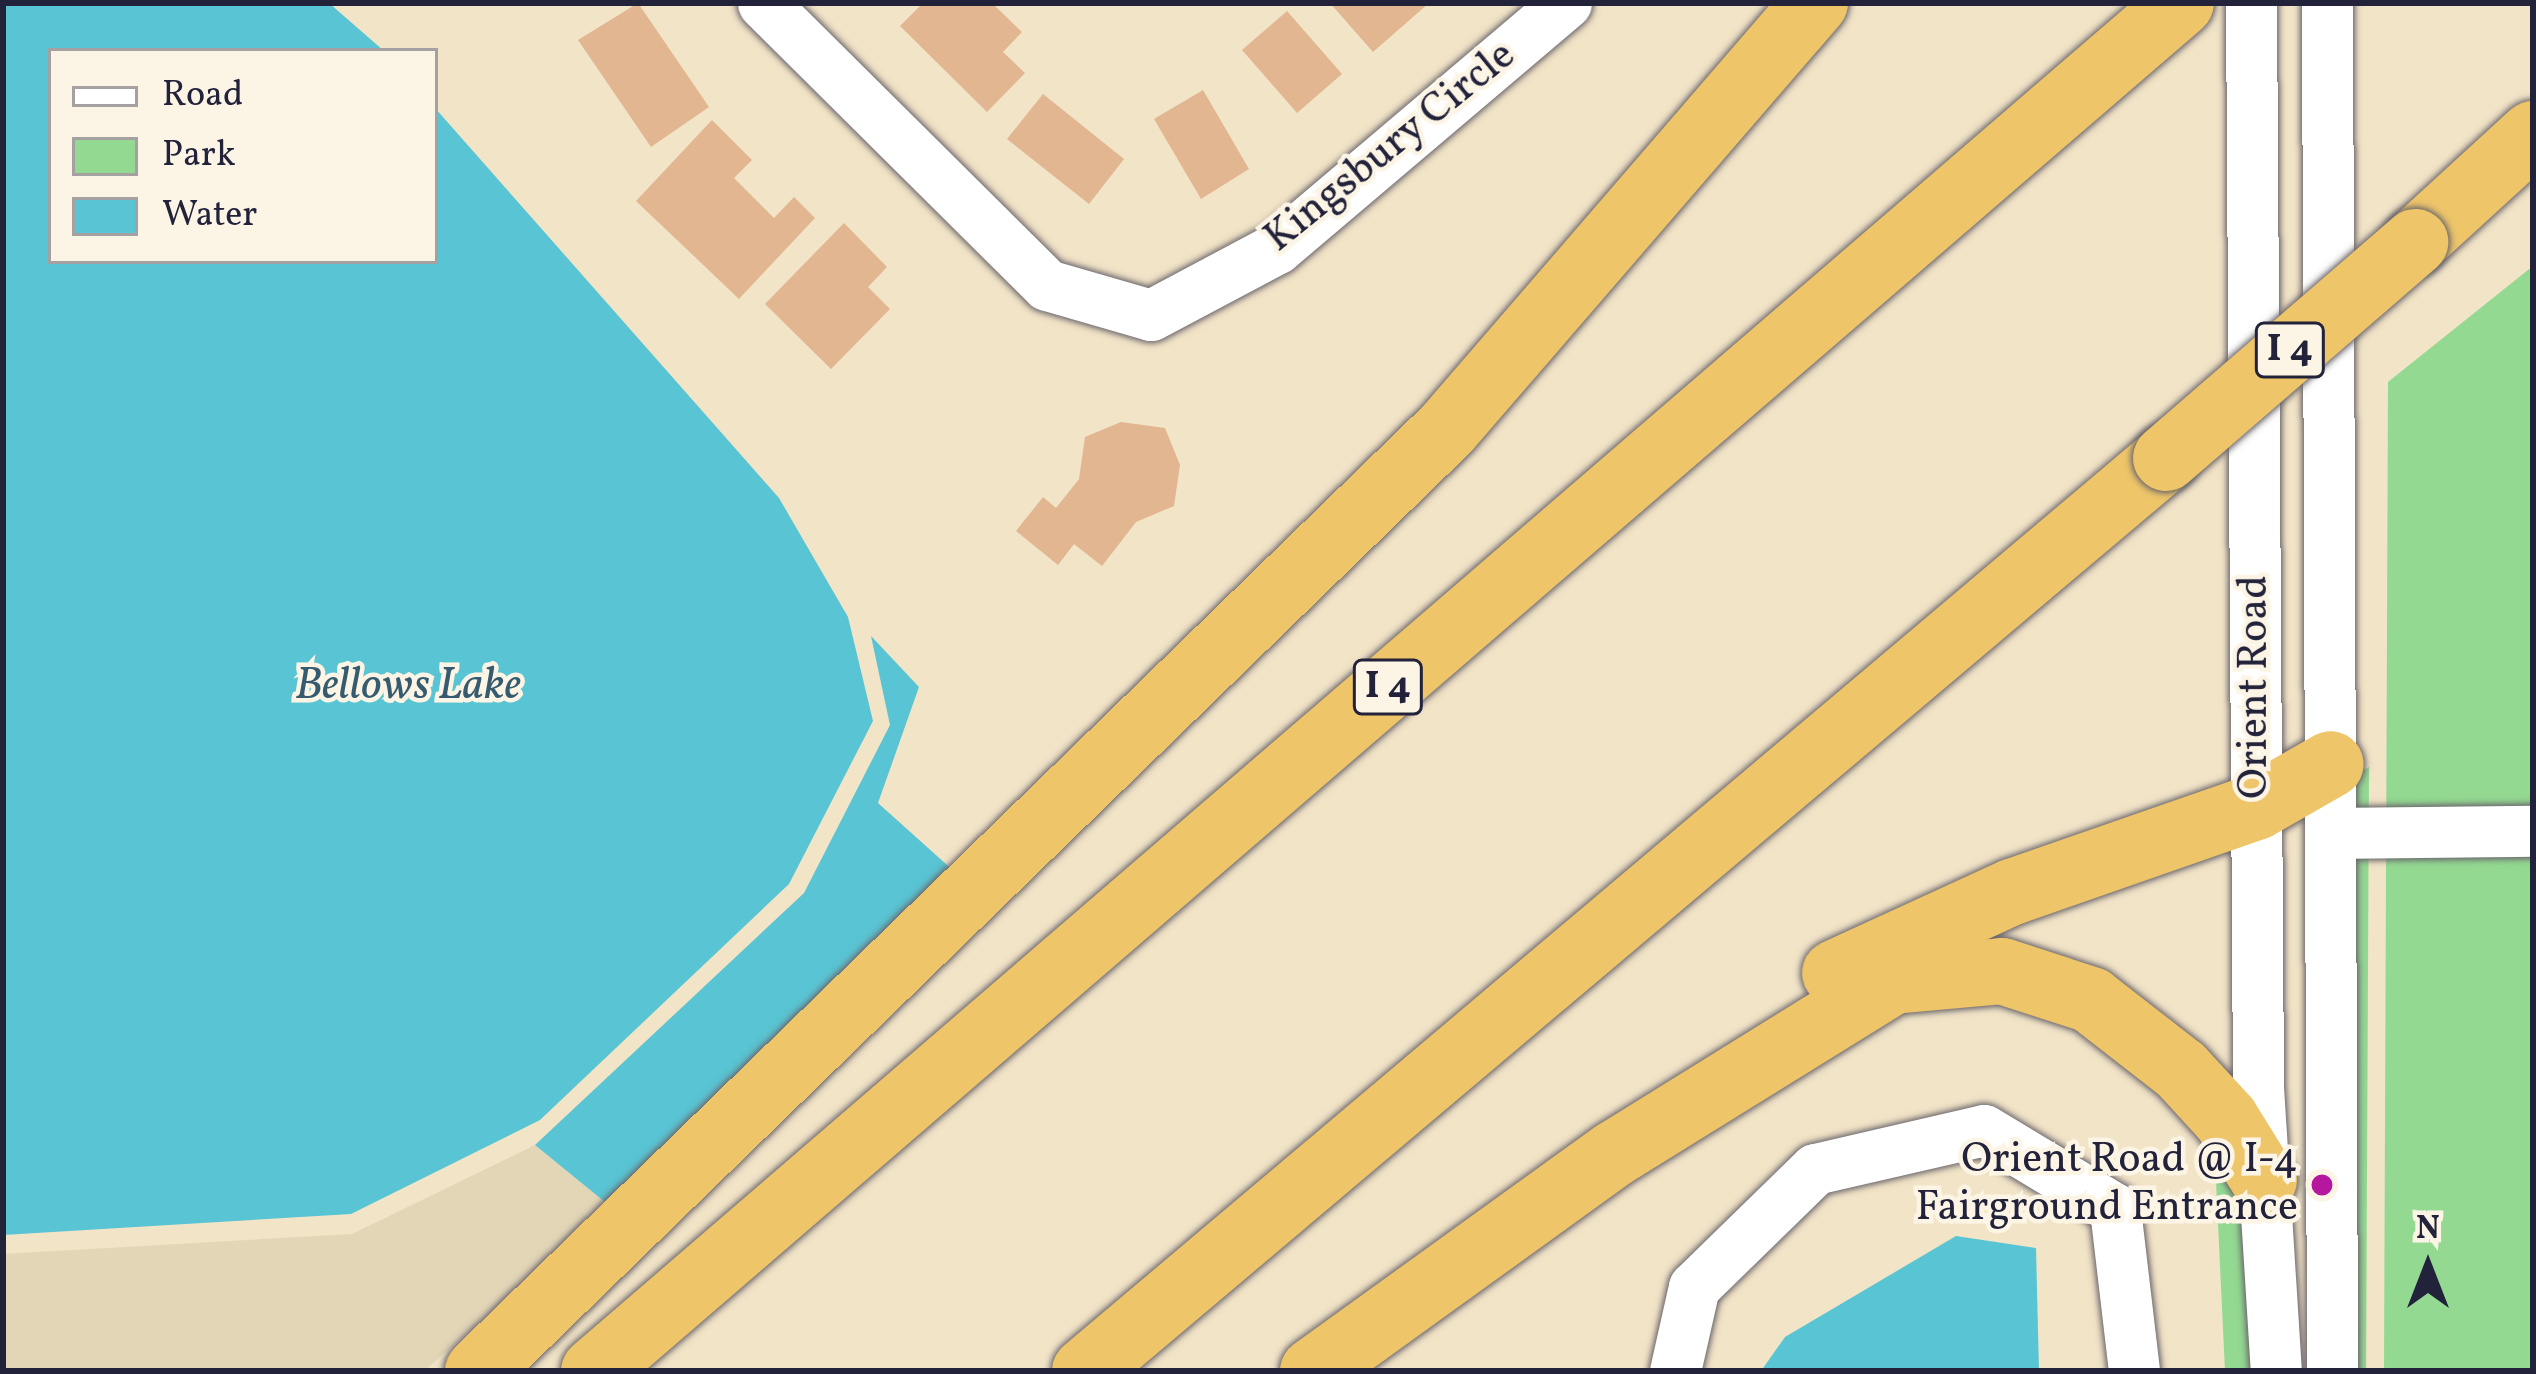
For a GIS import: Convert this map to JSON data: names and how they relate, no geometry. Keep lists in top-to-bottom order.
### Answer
{
  "streets": {
    "highway": ["I 4"],
    "street": ["Kingsbury Circle", "Orient Road"]
  },
  "water": ["Bellows Lake"],
  "places": ["Orient Road @ I-4 Fairground Entrance"],
  "legend": ["Road", "Park", "Water"],
  "north": "top"
}
